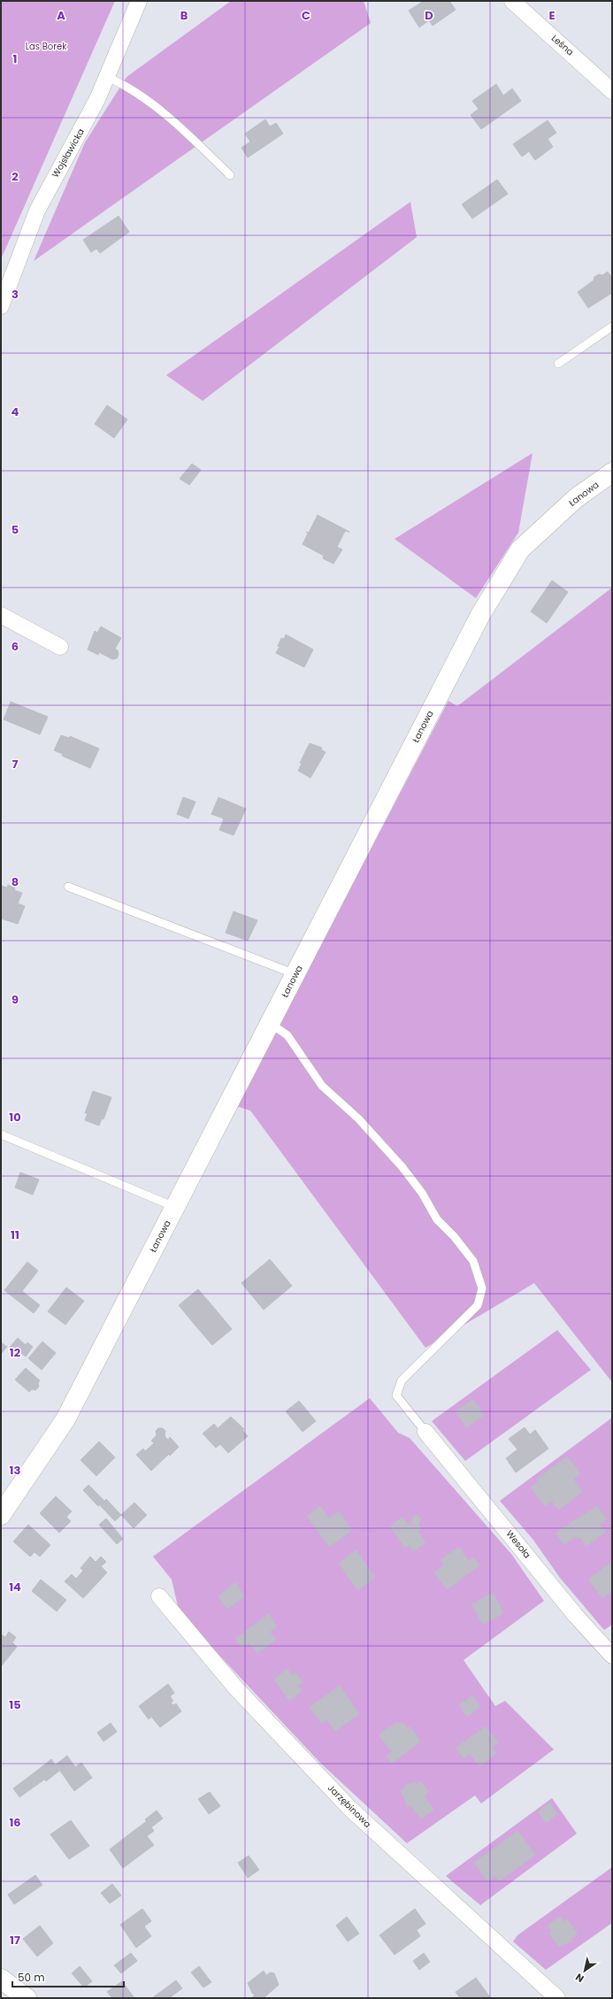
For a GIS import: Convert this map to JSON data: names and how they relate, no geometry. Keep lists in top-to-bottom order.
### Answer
{
  "streets": {
    "street": [
      "Leśna",
      "Wojsławicka",
      "Łanowa",
      "Wesoła",
      "Jarzębinowa"
    ]
  },
  "parks": ["Las Borek"],
  "scale_bar": "50 m",
  "north": "bottom left",
  "grid": {
    "columns": [
      "A",
      "B",
      "C",
      "D",
      "E"
    ],
    "rows": [
      "1",
      "2",
      "3",
      "4",
      "5",
      "6",
      "7",
      "8",
      "9",
      "10",
      "11",
      "12",
      "13",
      "14",
      "15",
      "16",
      "17"
    ]
  }
}
